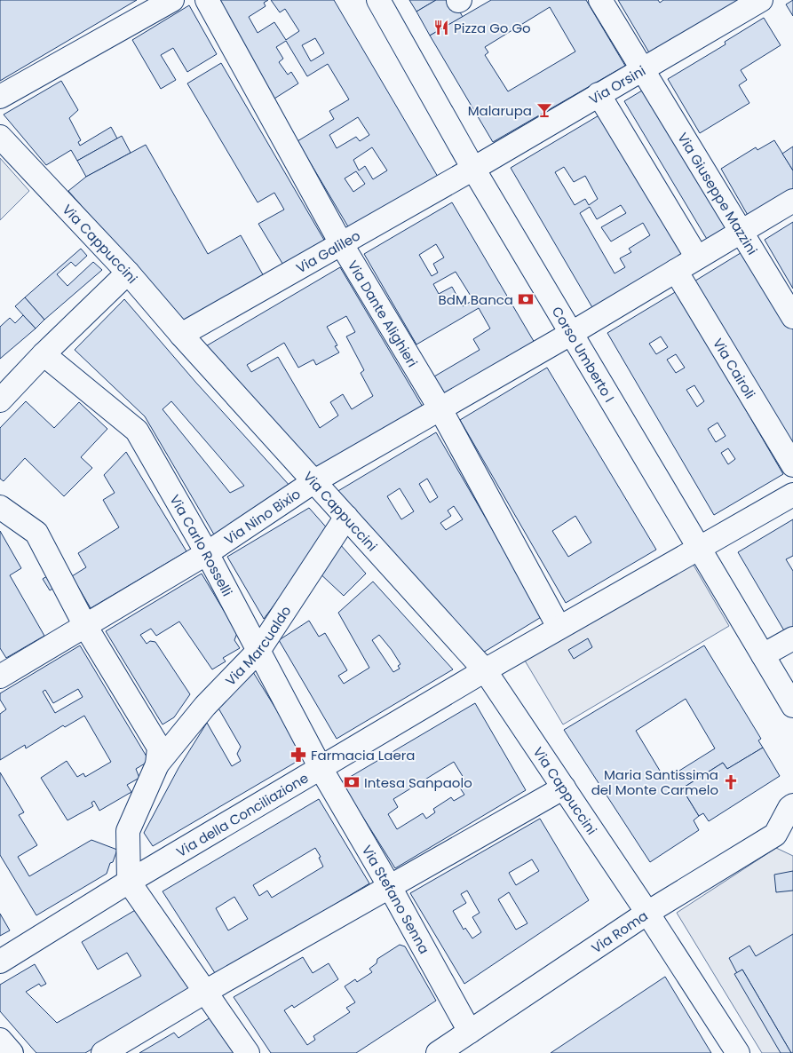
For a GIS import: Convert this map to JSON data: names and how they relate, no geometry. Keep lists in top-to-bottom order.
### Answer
{
  "streets": {
    "street": [
      "Via Orsini",
      "Via Giuseppe Mazzini",
      "Via Cappuccini",
      "Via Galileo",
      "Via Dante Alighieri",
      "Corso Umberto I",
      "Via Cairoli",
      "Via Nino Bixio",
      "Via Carlo Rosselli",
      "Via Marcualdo",
      "Via della Conciliazione",
      "Via Stefano Senna",
      "Via Roma"
    ]
  },
  "crossings": [
    ["Via Orsini", "Via Giuseppe Mazzini"],
    ["Via Orsini", "Via Galileo"],
    ["Via Orsini", "Corso Umberto I"],
    ["Via Giuseppe Mazzini", "Via Nino Bixio"],
    ["Via Cappuccini", "Via Galileo"],
    ["Via Cappuccini", "Via Nino Bixio"],
    ["Via Cappuccini", "Via Marcualdo"],
    ["Via Cappuccini", "Via della Conciliazione"],
    ["Via Cappuccini", "Via Roma"],
    ["Via Galileo", "Via Dante Alighieri"],
    ["Via Galileo", "Corso Umberto I"],
    ["Via Dante Alighieri", "Via Nino Bixio"],
    ["Via Dante Alighieri", "Via della Conciliazione"],
    ["Corso Umberto I", "Via Nino Bixio"],
    ["Corso Umberto I", "Via della Conciliazione"],
    ["Via Cairoli", "Via Nino Bixio"],
    ["Via Nino Bixio", "Via Carlo Rosselli"],
    ["Via Carlo Rosselli", "Via Marcualdo"],
    ["Via Carlo Rosselli", "Via della Conciliazione"],
    ["Via Carlo Rosselli", "Via Stefano Senna"],
    ["Via della Conciliazione", "Via Stefano Senna"],
    ["Via Stefano Senna", "Via Roma"]
  ],
  "places": {
    "restaurant": ["Pizza Go Go"],
    "bar": ["Malarupa"],
    "bank": ["BdM Banca", "Intesa Sanpaolo"],
    "pharmacy": ["Farmacia Laera"],
    "church": ["Maria Santissima del Monte Carmelo"]
  }
}
